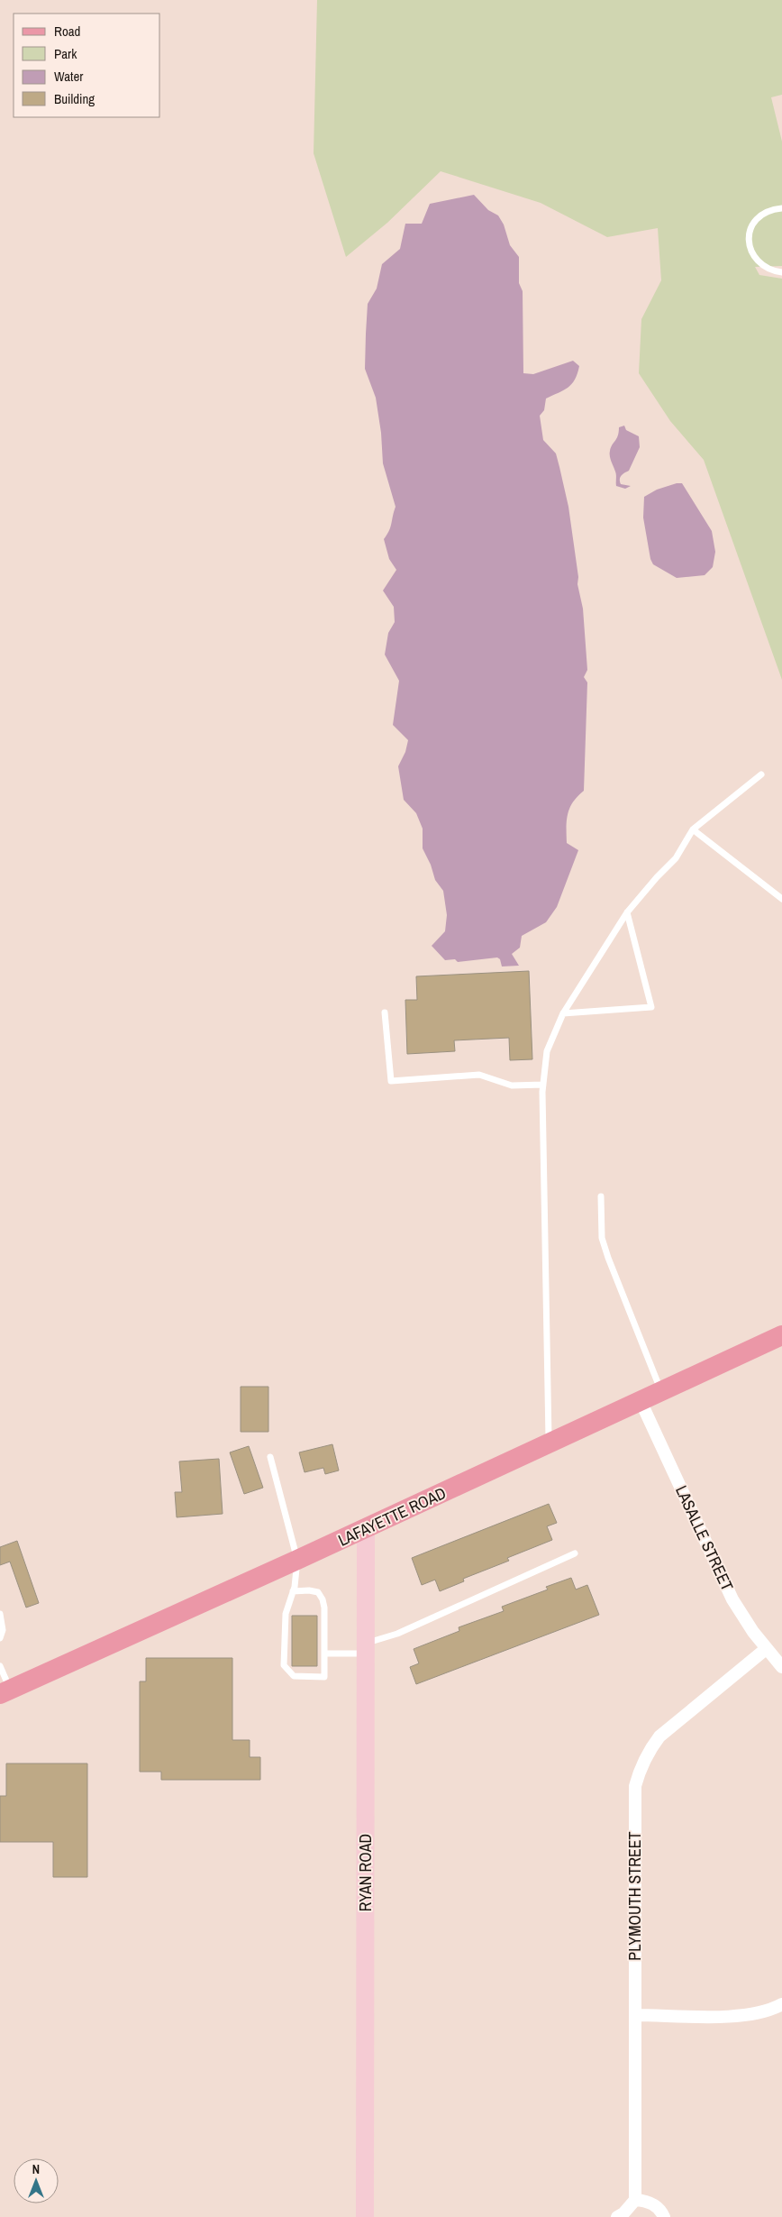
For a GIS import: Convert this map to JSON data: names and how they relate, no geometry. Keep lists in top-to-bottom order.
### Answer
{
  "streets": {
    "main road": ["LAFAYETTE ROAD"],
    "street": ["LASALLE STREET", "RYAN ROAD", "PLYMOUTH STREET"]
  },
  "crossings": [
    ["LAFAYETTE ROAD", "LASALLE STREET"],
    ["LAFAYETTE ROAD", "RYAN ROAD"],
    ["LASALLE STREET", "PLYMOUTH STREET"]
  ],
  "legend": [
    "Road",
    "Park",
    "Water",
    "Building"
  ],
  "north": "top"
}
